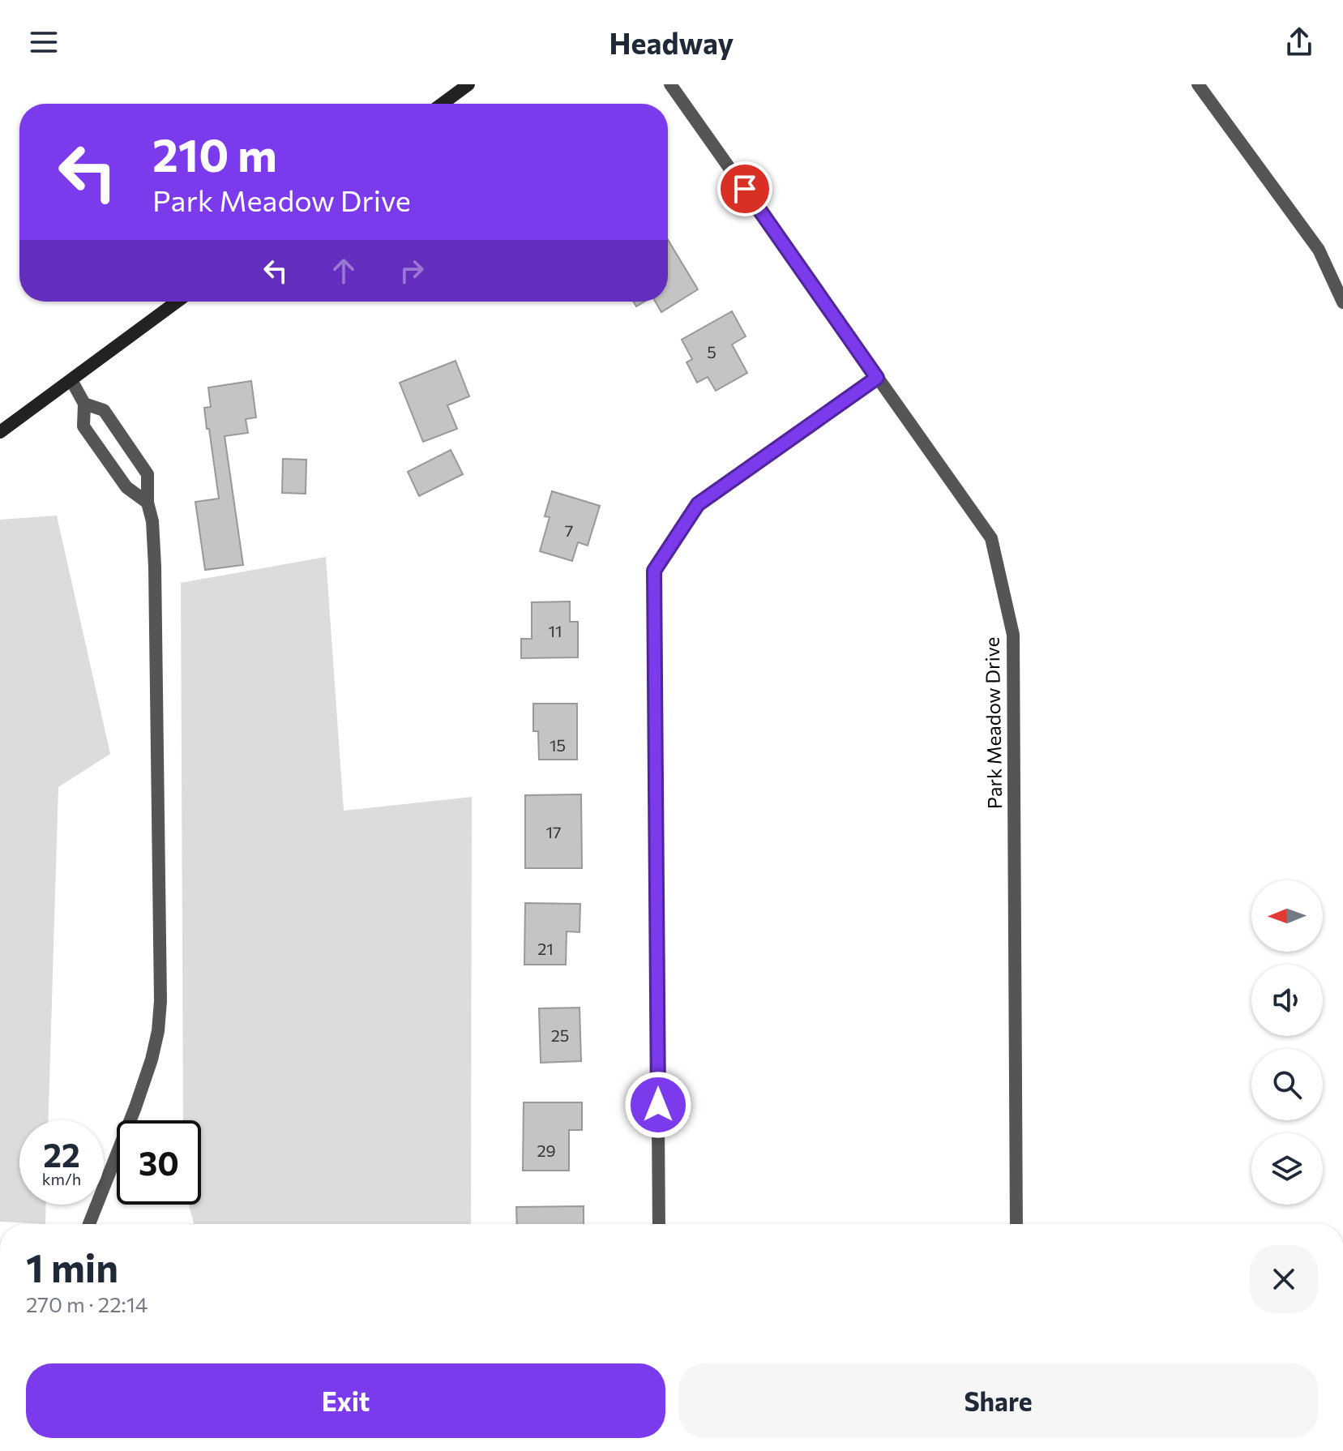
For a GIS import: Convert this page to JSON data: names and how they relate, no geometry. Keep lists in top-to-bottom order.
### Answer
{
  "streets": {
    "street": ["Park Meadow Drive"]
  },
  "house_numbers": [
    "5",
    "7",
    "11",
    "15",
    "17",
    "21",
    "25",
    "29"
  ],
  "north": "left",
  "page": {
    "header": "Headway",
    "turn": ["210 m", "Park Meadow Drive"],
    "speed": "22 km/h",
    "limit": "30",
    "heading": ["1 min", "270 m · 22:14"],
    "buttons": ["Exit", "Share"]
  }
}
